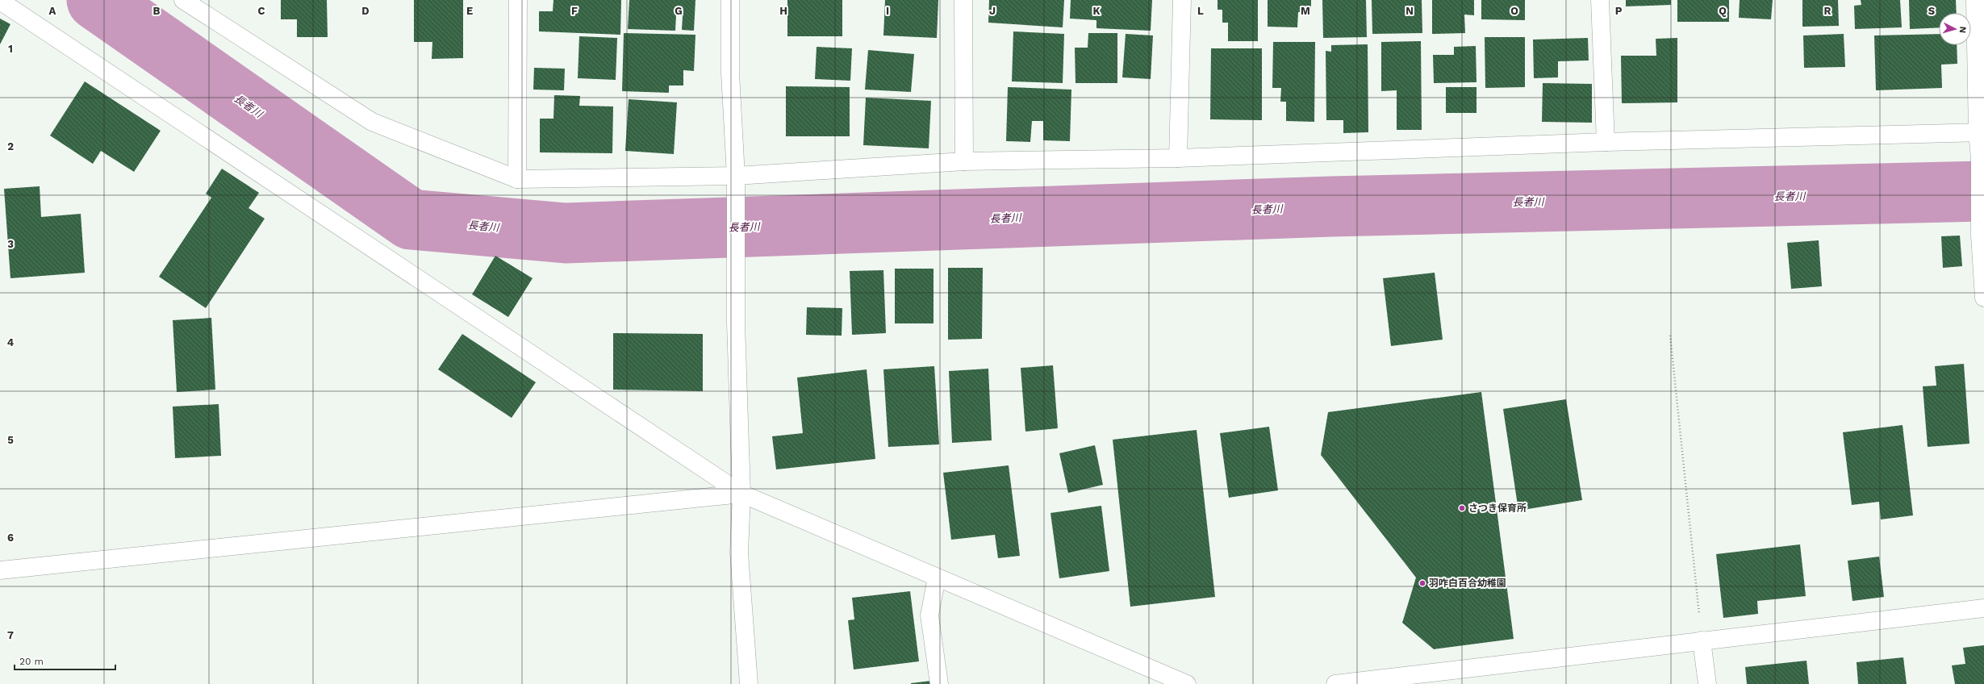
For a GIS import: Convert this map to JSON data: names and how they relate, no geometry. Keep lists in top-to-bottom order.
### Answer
{
  "water": ["長者川"],
  "places": ["さつき保育所", "羽咋白百合幼稚園"],
  "scale_bar": "20 m",
  "north": "right",
  "grid": {
    "columns": [
      "A",
      "B",
      "C",
      "D",
      "E",
      "F",
      "G",
      "H",
      "I",
      "J",
      "K",
      "L",
      "M",
      "N",
      "O",
      "P",
      "Q",
      "R",
      "S"
    ],
    "rows": [
      "1",
      "2",
      "3",
      "4",
      "5",
      "6",
      "7"
    ]
  }
}
